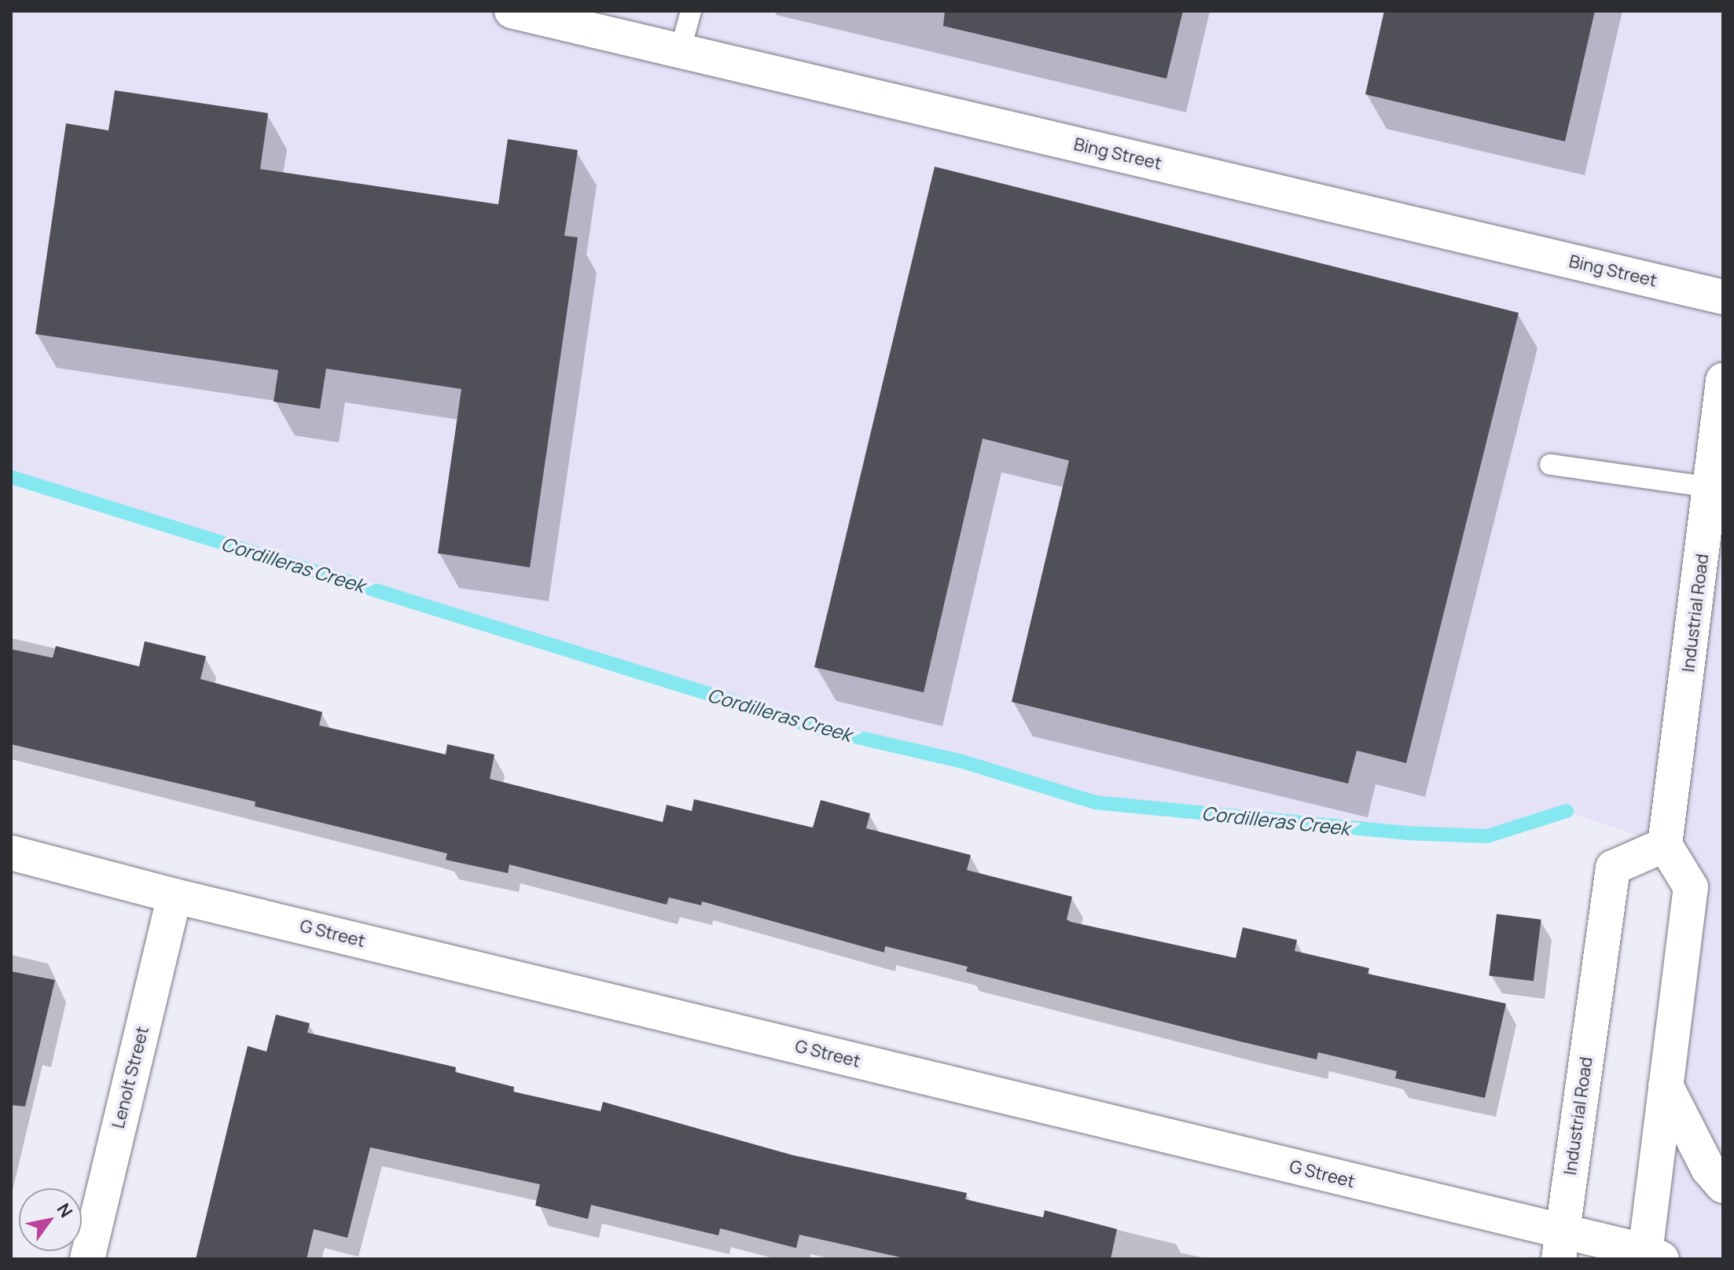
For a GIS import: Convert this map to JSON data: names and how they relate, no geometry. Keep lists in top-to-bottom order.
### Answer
{
  "streets": {
    "street": [
      "Bing Street",
      "Industrial Road",
      "G Street",
      "Lenolt Street"
    ]
  },
  "crossings": [
    ["Industrial Road", "G Street"],
    ["G Street", "Lenolt Street"]
  ],
  "water": ["Cordilleras Creek"],
  "north": "top right"
}
